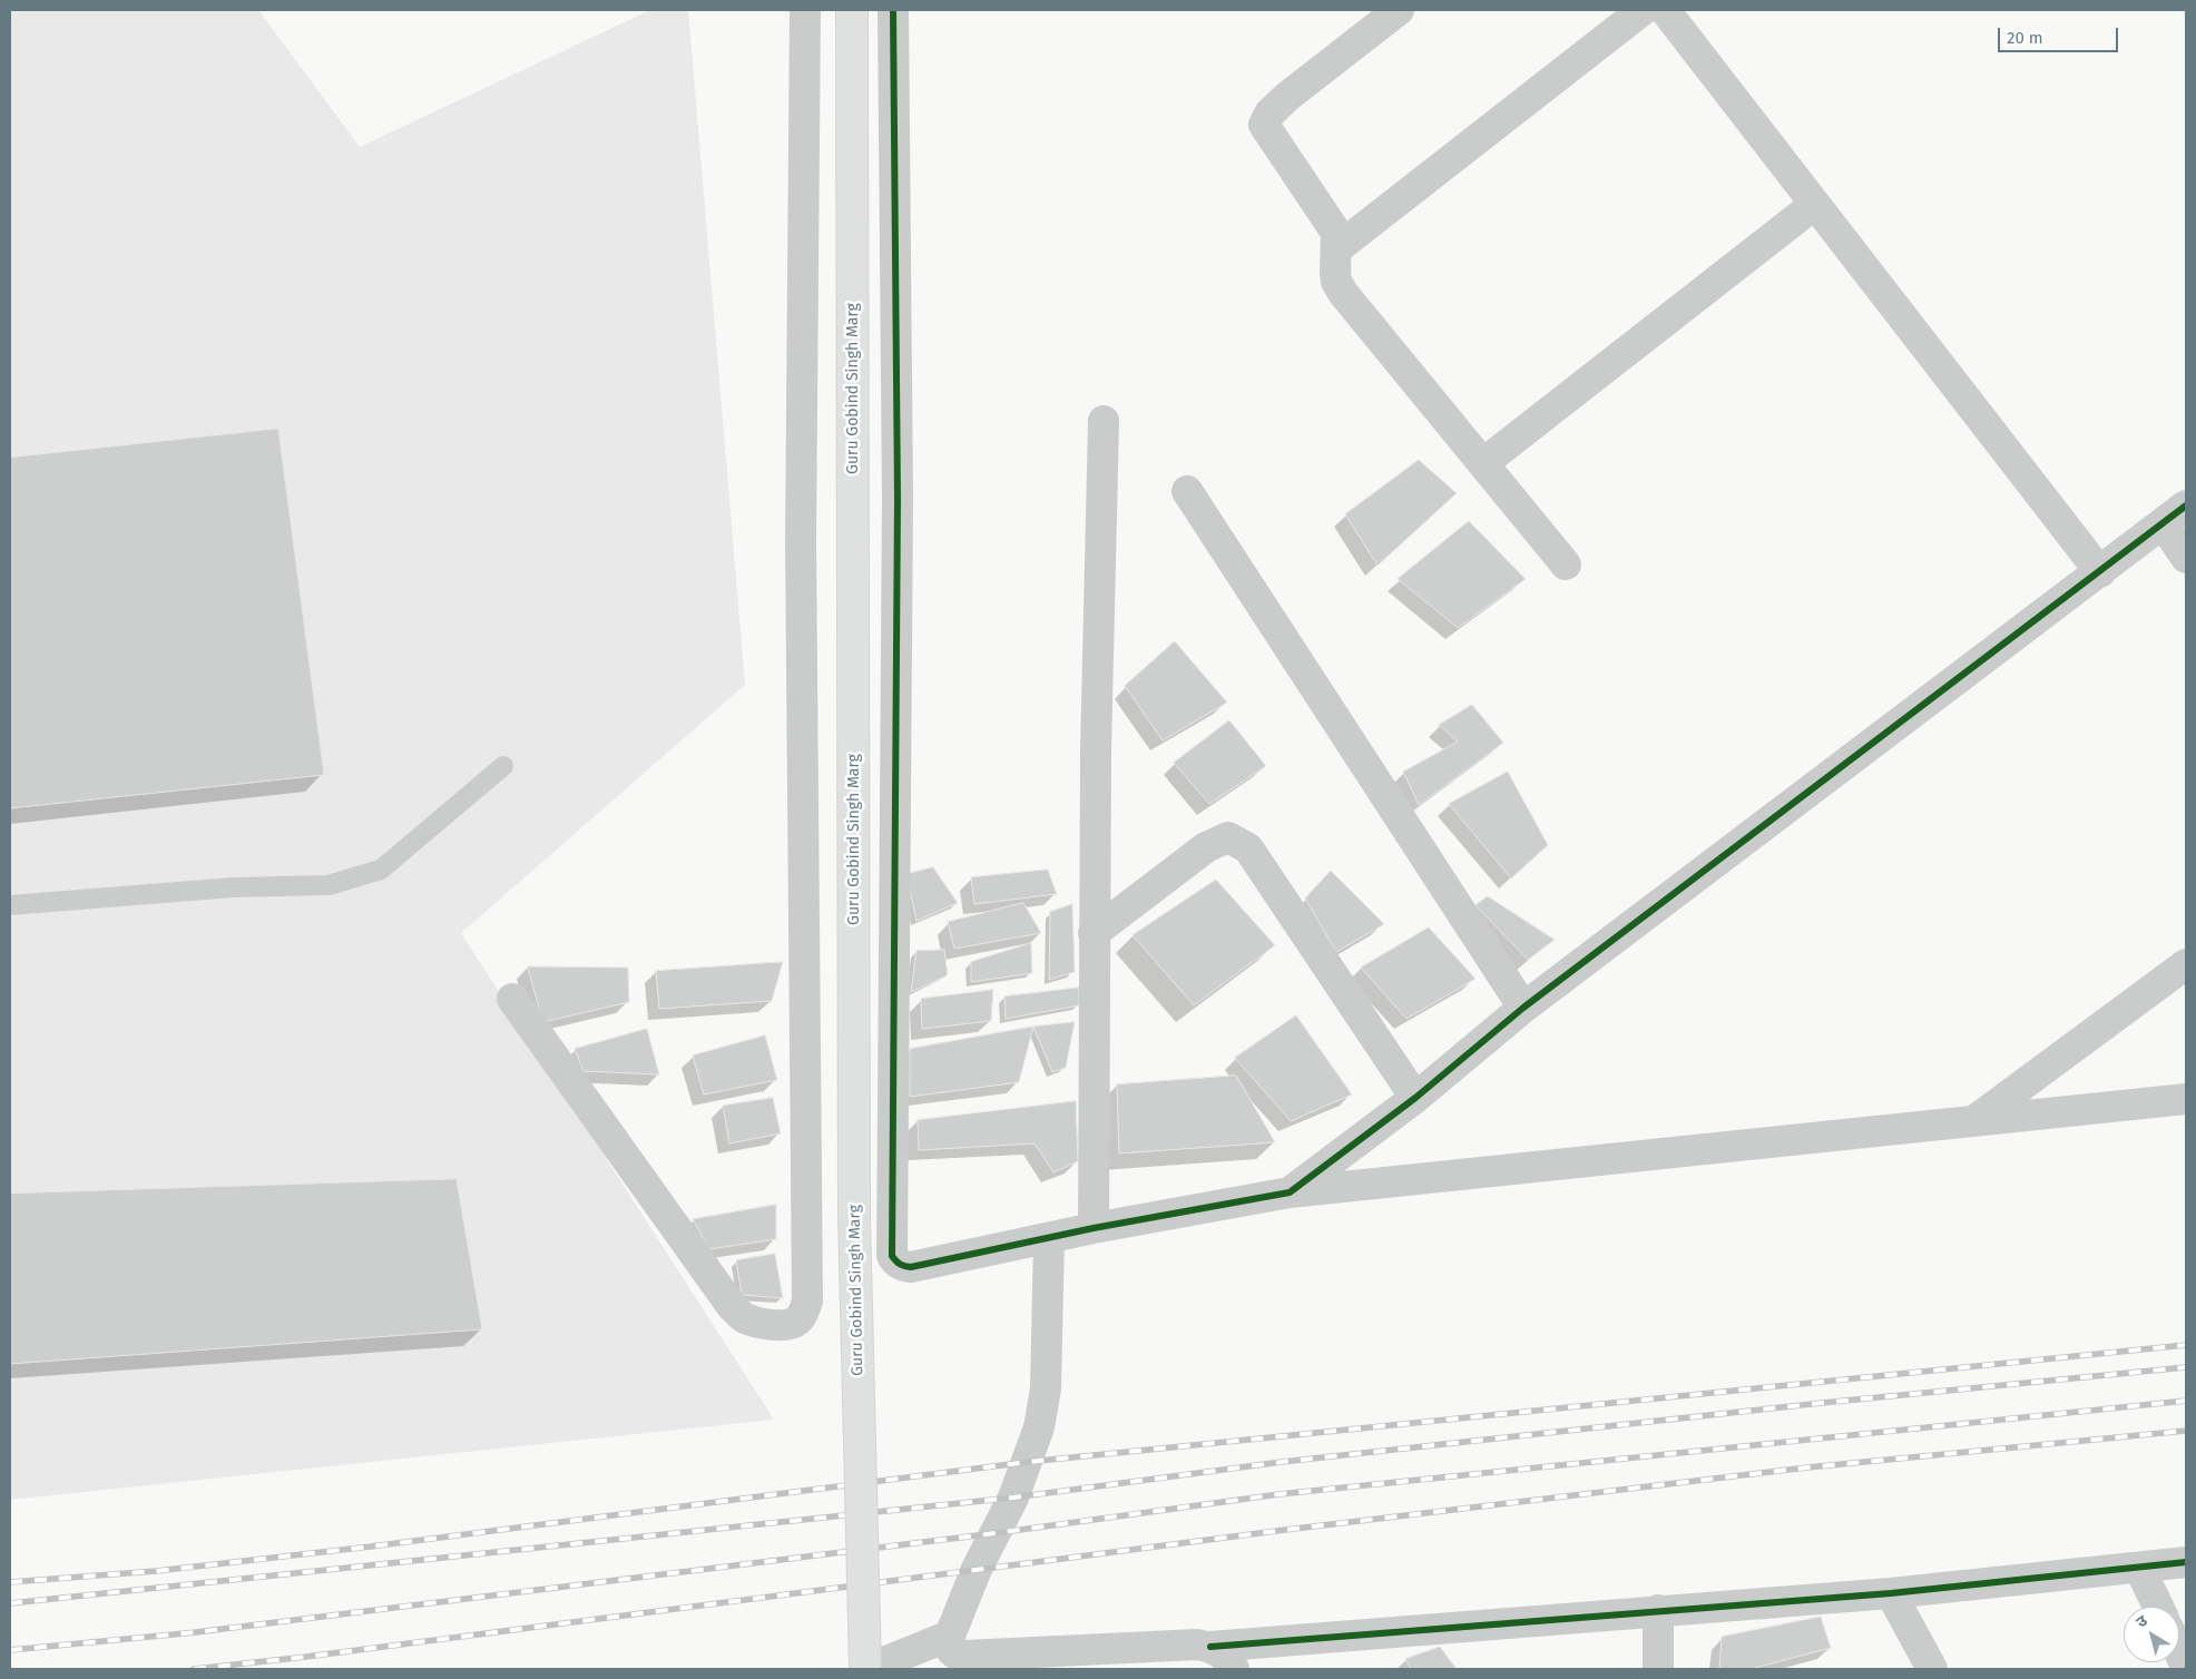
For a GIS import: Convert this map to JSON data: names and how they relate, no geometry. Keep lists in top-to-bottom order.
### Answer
{
  "streets": {
    "street": ["Guru Gobind Singh Marg"]
  },
  "scale_bar": "20 m",
  "north": "top left"
}
